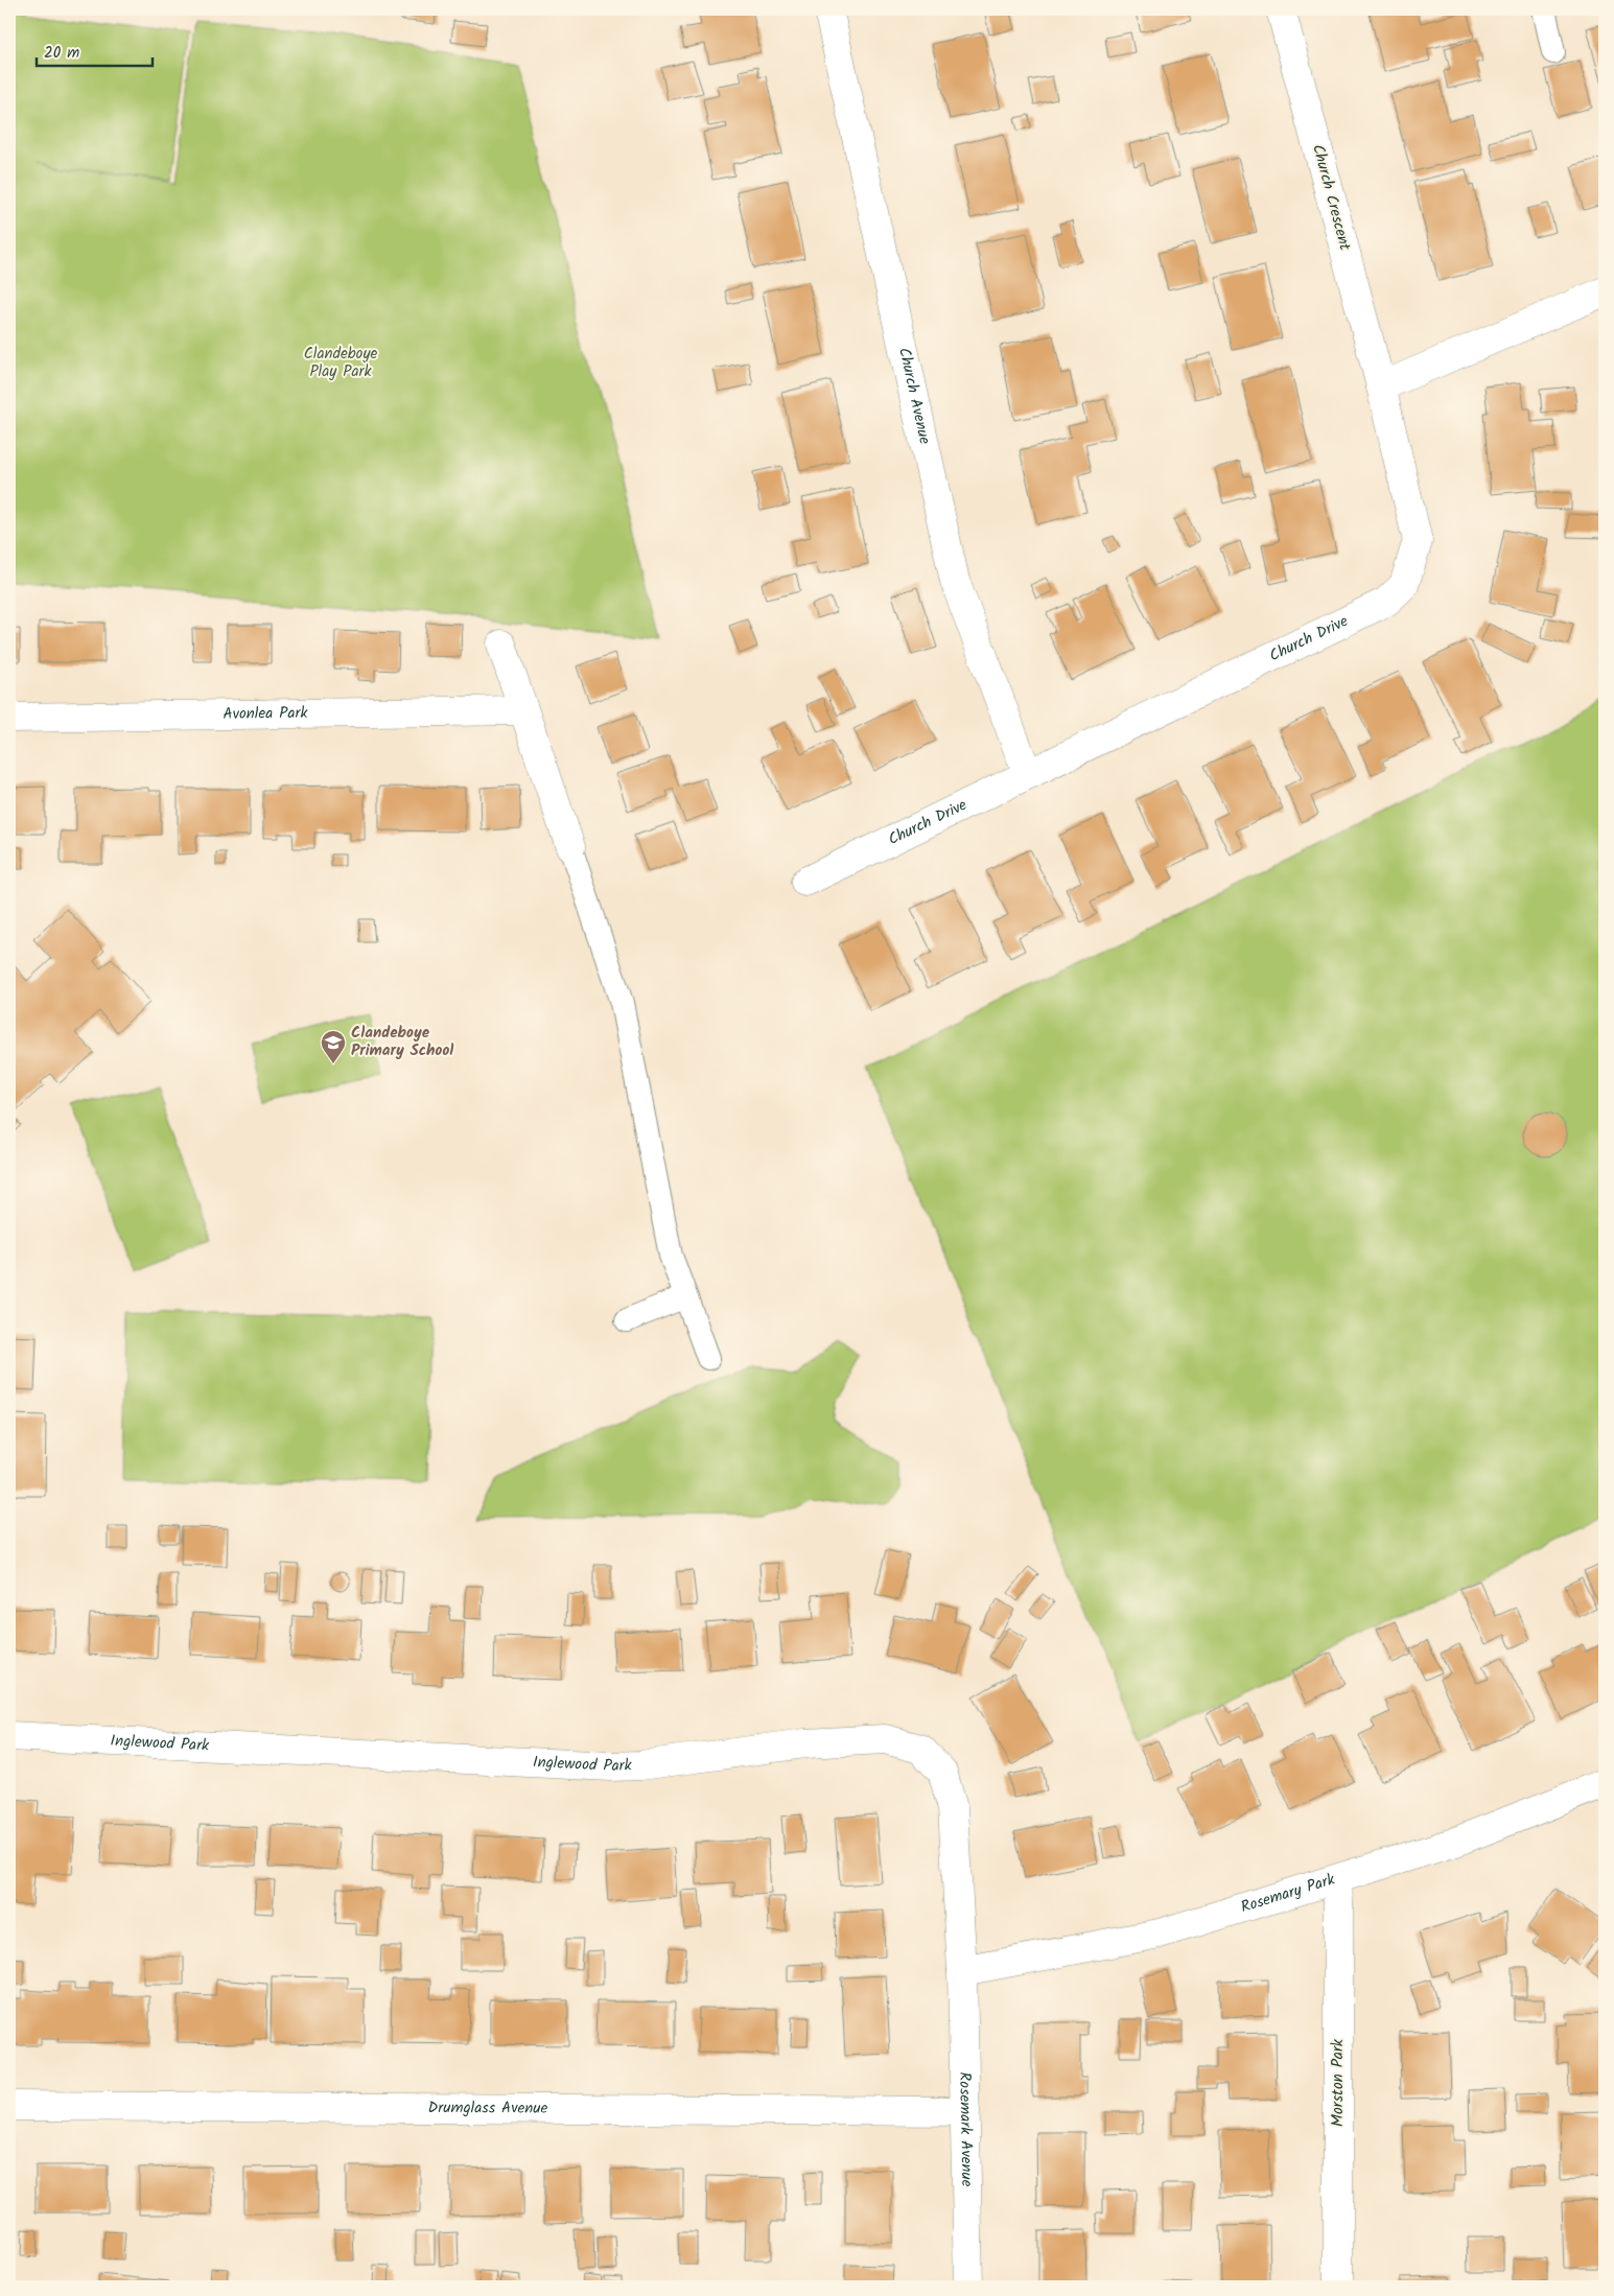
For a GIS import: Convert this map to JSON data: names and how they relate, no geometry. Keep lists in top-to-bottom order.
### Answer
{
  "streets": {
    "street": [
      "Church Crescent",
      "Church Avenue",
      "Church Drive",
      "Avonlea Park",
      "Inglewood Park",
      "Rosemary Park",
      "Morston Park",
      "Drumglass Avenue",
      "Rosemark Avenue"
    ]
  },
  "crossings": [
    ["Church Crescent", "Church Drive"],
    ["Church Avenue", "Church Drive"],
    ["Inglewood Park", "Rosemary Park"],
    ["Inglewood Park", "Rosemark Avenue"],
    ["Rosemary Park", "Morston Park"],
    ["Rosemary Park", "Rosemark Avenue"],
    ["Drumglass Avenue", "Rosemark Avenue"]
  ],
  "parks": ["Clandeboye Play Park"],
  "places": {
    "school or university": ["Clandeboye Primary School"]
  },
  "scale_bar": "20 m"
}
